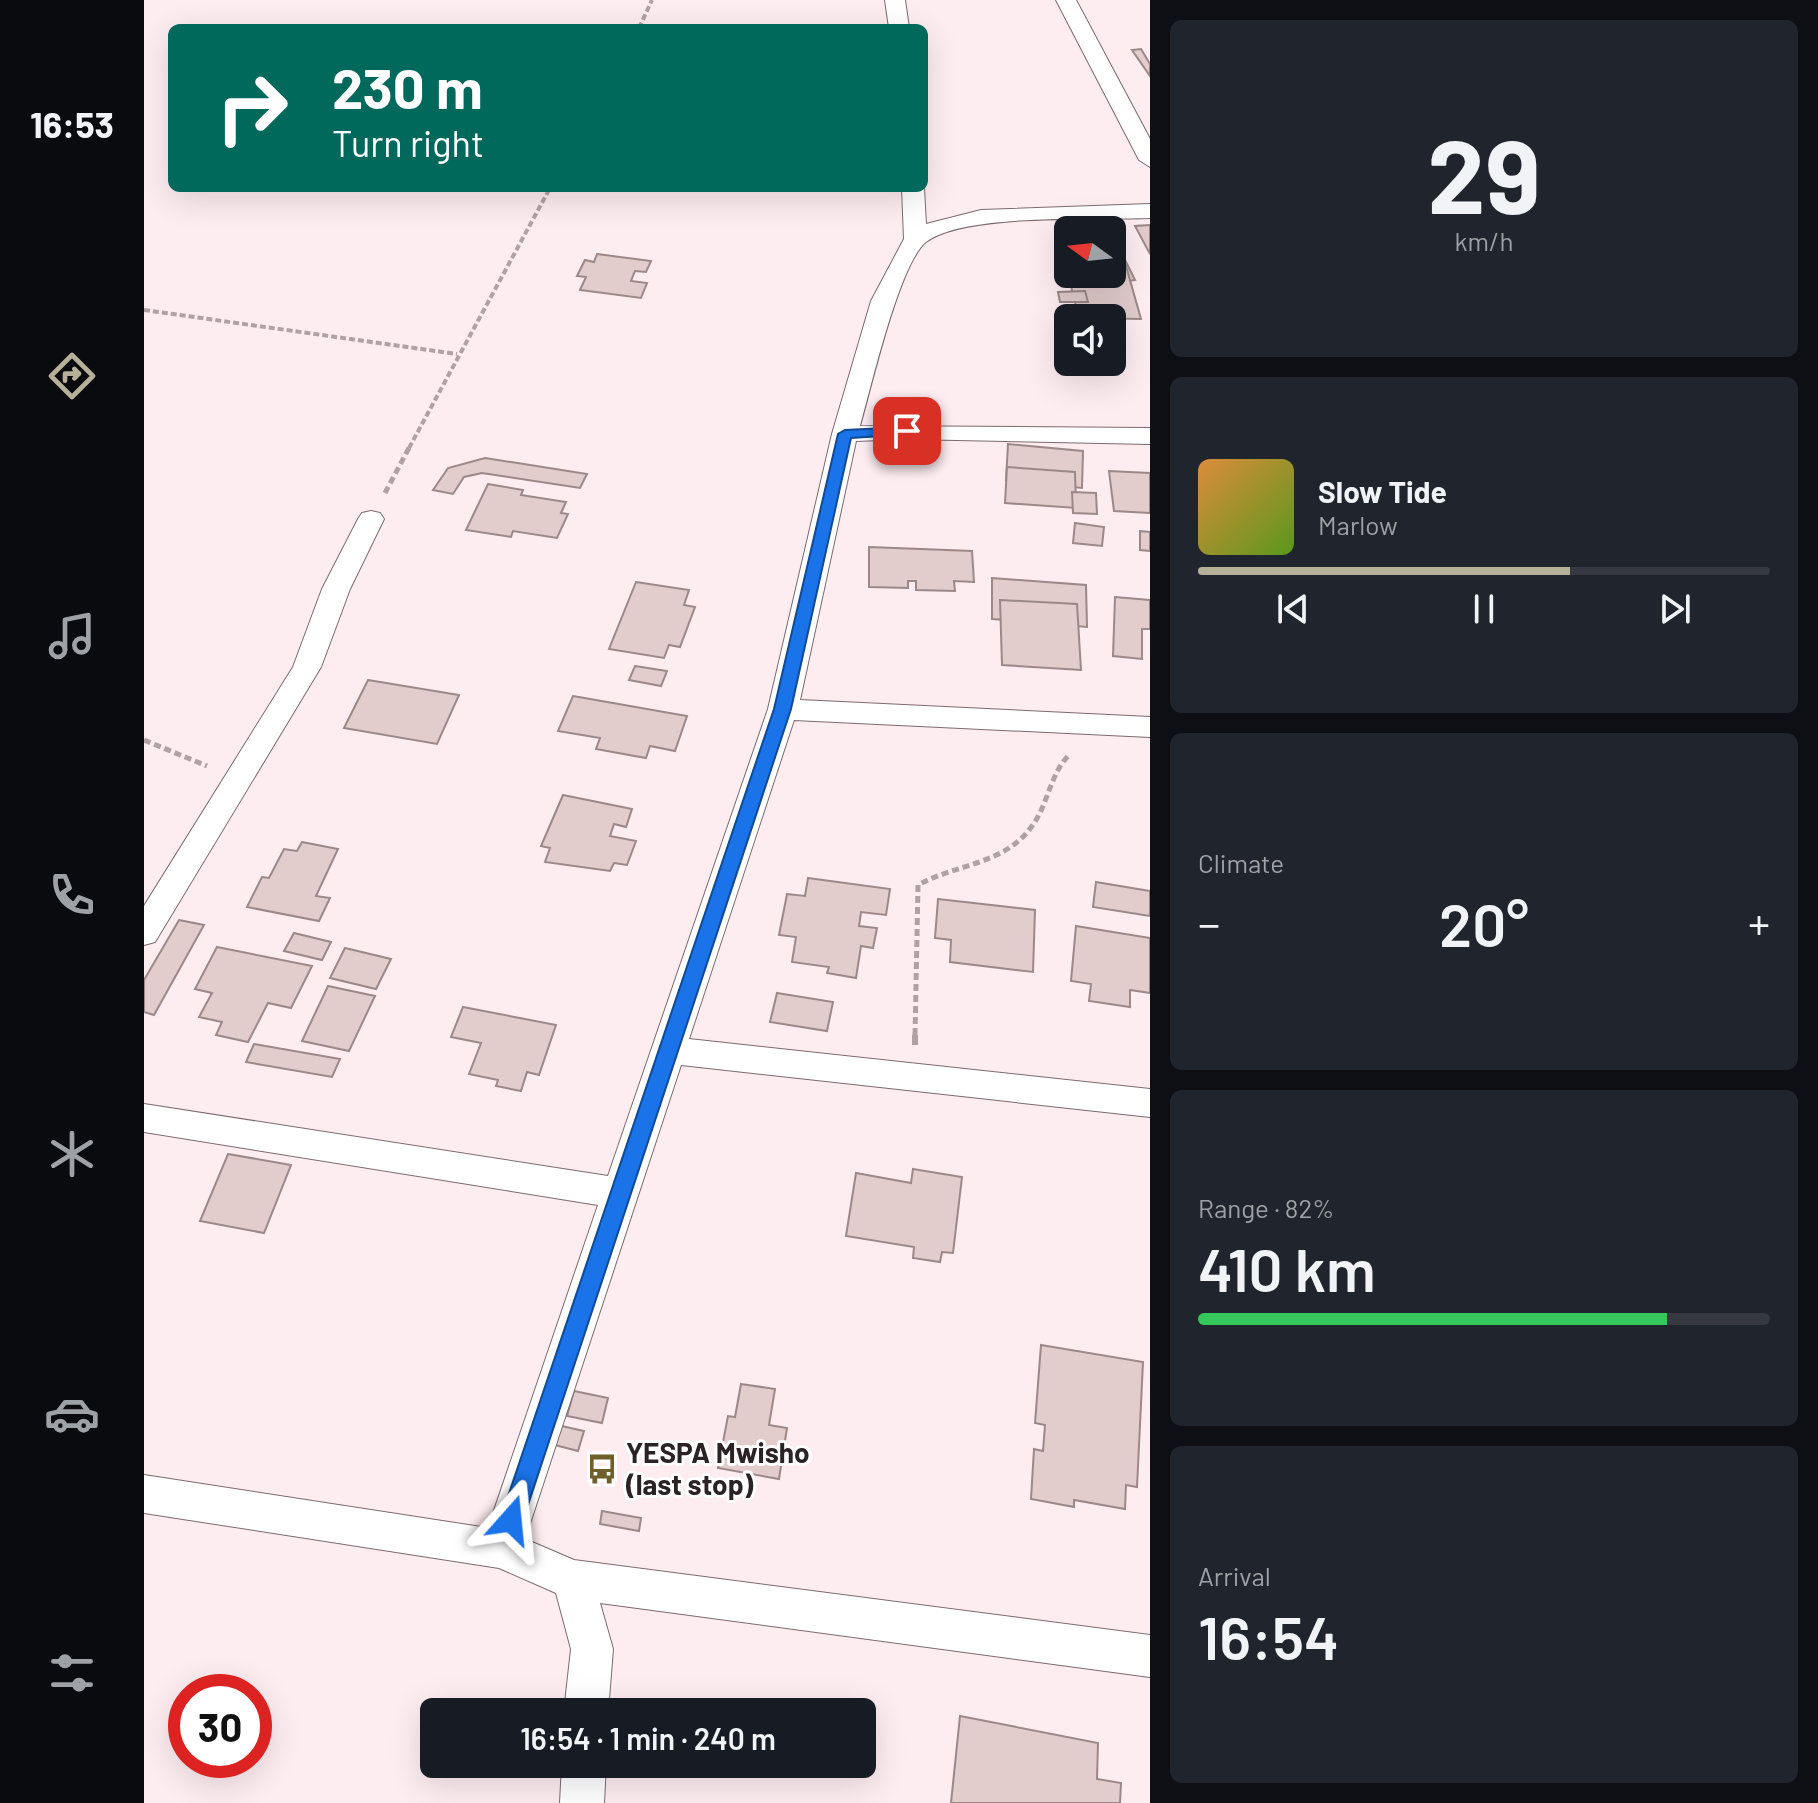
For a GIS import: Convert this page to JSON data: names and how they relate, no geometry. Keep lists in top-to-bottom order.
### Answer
{
  "places": {
    "bus stop": ["YESPA Mwisho (last stop)"]
  },
  "north": "left",
  "page": {
    "tabs": "16:53",
    "tile": [
      ["29", "km/h"],
      "Climate",
      ["Range · 82%", "410 km"],
      ["Arrival", "16:54"]
    ],
    "turn": ["230 m", "Turn right"],
    "song": ["Slow Tide", "Marlow"],
    "heat": ["−", "20°", "+"],
    "limit": "30",
    "trip": "16:54 · 1 min · 240 m"
  }
}
